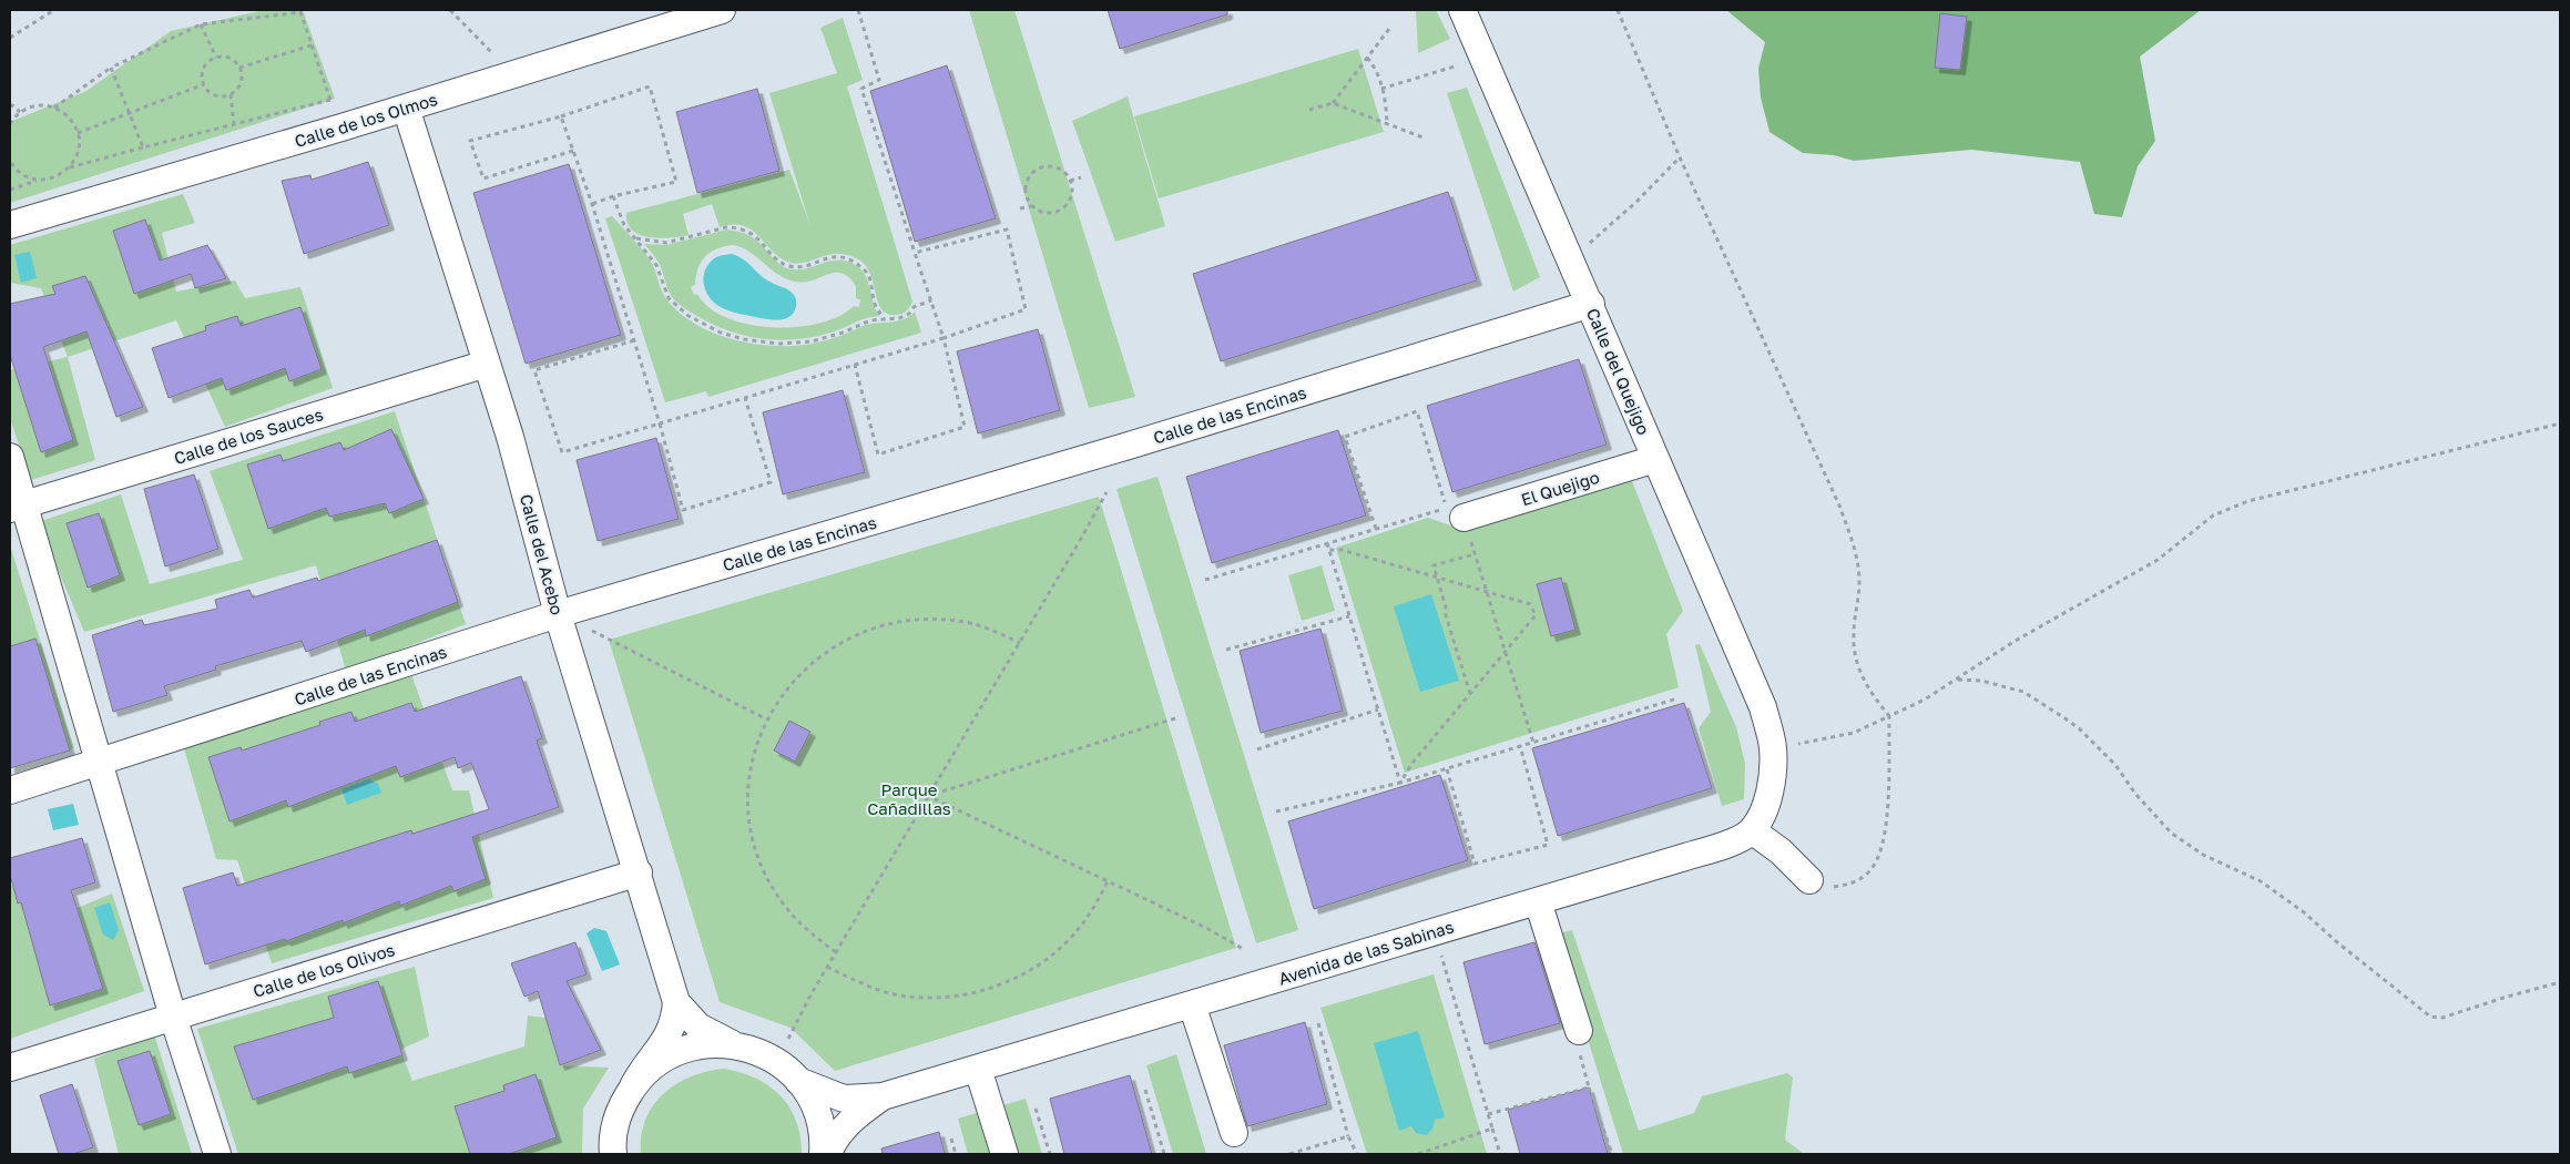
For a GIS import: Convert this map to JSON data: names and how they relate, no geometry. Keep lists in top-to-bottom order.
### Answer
{
  "streets": {
    "street": [
      "Calle de los Olmos",
      "Calle del Quejigo",
      "Calle de las Encinas",
      "Calle de los Sauces",
      "El Quejigo",
      "Calle del Acebo",
      "Avenida de las Sabinas",
      "Calle de los Olivos"
    ]
  },
  "crossings": [
    ["Calle de los Olmos", "Calle del Acebo"],
    ["Calle del Quejigo", "Calle de las Encinas"],
    ["Calle del Quejigo", "El Quejigo"],
    ["Calle de las Encinas", "Calle del Acebo"],
    ["Calle de los Sauces", "Calle del Acebo"],
    ["Calle del Acebo", "Calle de los Olivos"]
  ],
  "parks": ["Parque Cañadillas"]
}
